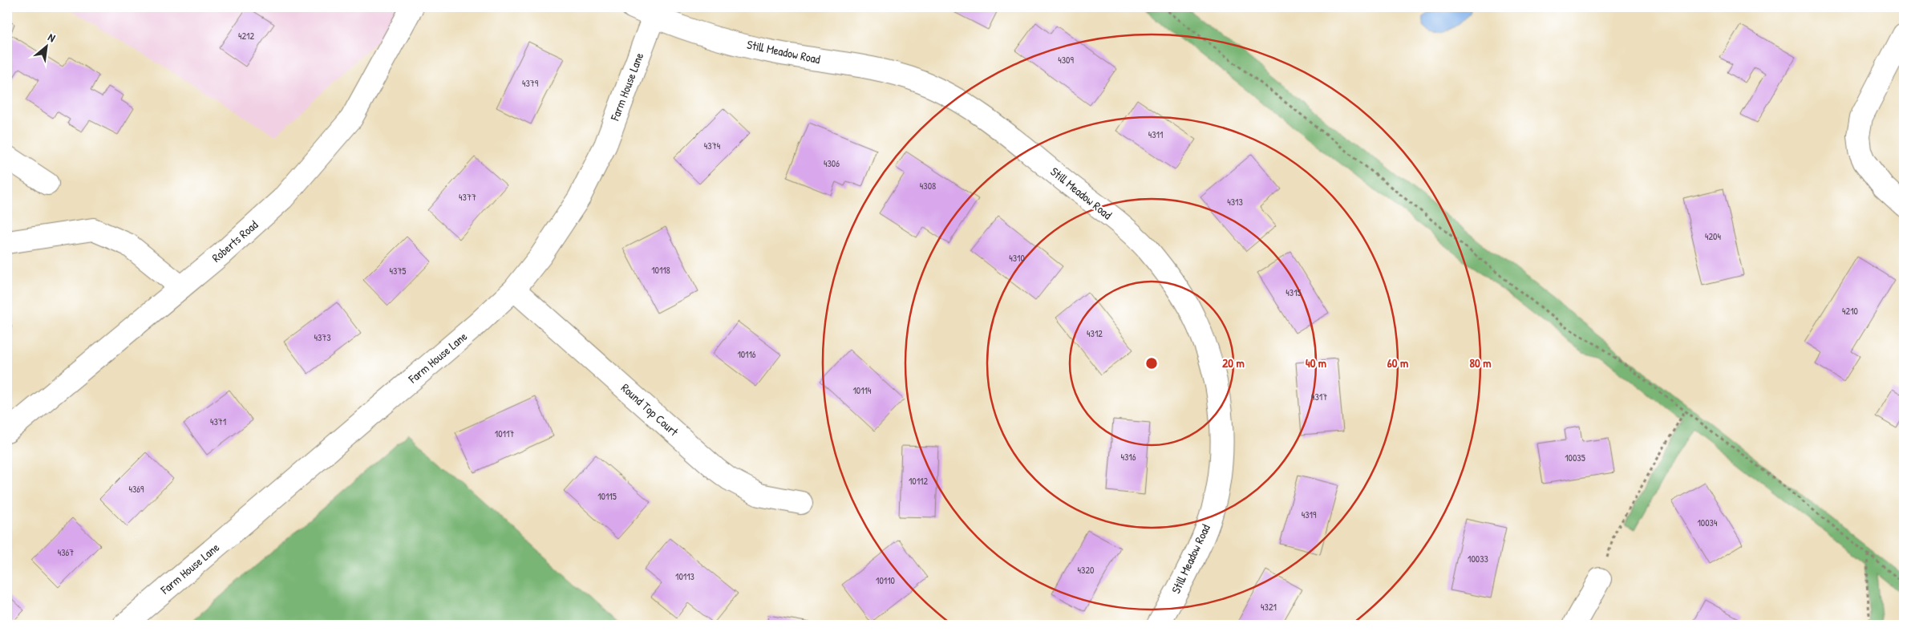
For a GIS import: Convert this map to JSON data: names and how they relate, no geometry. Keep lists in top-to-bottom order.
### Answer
{
  "streets": {
    "street": [
      "Still Meadow Road",
      "Farm House Lane",
      "Roberts Road",
      "Round Top Court"
    ]
  },
  "crossings": [
    ["Still Meadow Road", "Farm House Lane"],
    ["Farm House Lane", "Round Top Court"]
  ],
  "house_numbers": [
    "4212",
    "4309",
    "4379",
    "4311",
    "4374",
    "4306",
    "4308",
    "4377",
    "4313",
    "4204",
    "4310",
    "10118",
    "4375",
    "4315",
    "4210",
    "4312",
    "4373",
    "10116",
    "10114",
    "4317",
    "4371",
    "10117",
    "4316",
    "10035",
    "10112",
    "4369",
    "10115",
    "4319",
    "10034",
    "4367",
    "10033",
    "4320",
    "10113",
    "10110",
    "4321"
  ],
  "north": "top right",
  "rings": [
    "20 m",
    "40 m",
    "60 m",
    "80 m"
  ]
}
